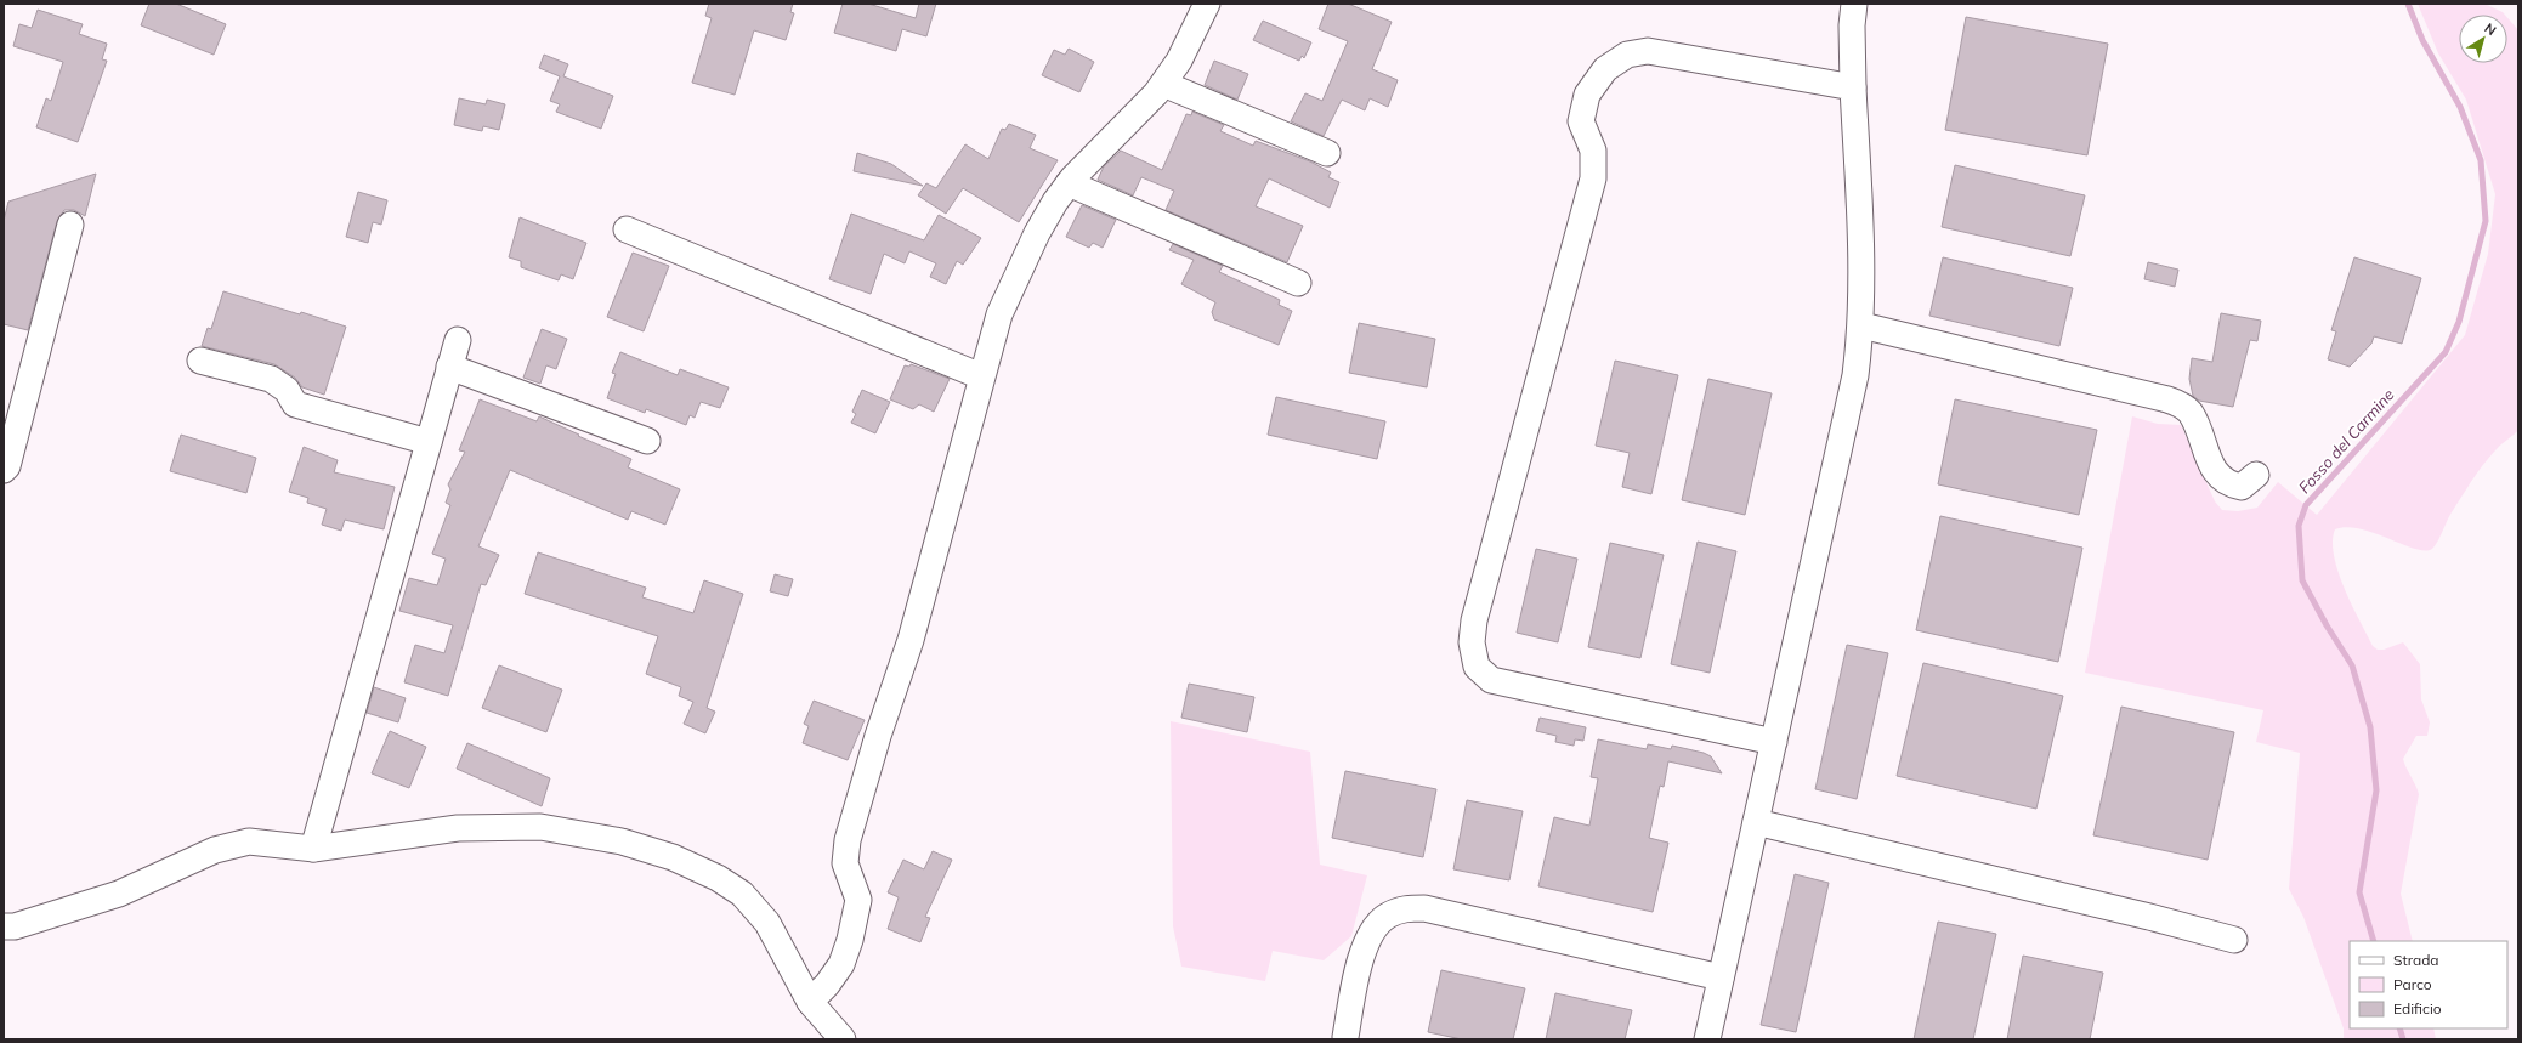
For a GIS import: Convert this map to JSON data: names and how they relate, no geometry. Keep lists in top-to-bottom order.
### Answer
{
  "water": ["Fosso del Carmine"],
  "legend": ["Strada", "Parco", "Edificio"],
  "north": "top right"
}
